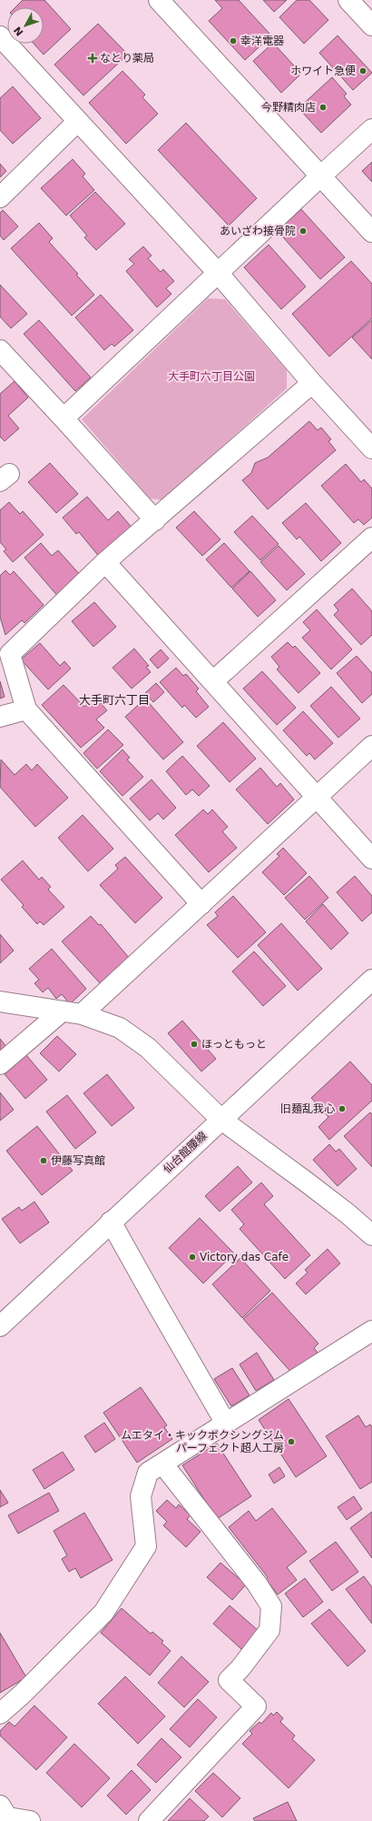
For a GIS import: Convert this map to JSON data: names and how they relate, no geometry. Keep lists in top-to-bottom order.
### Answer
{
  "streets": {
    "street": ["仙台館腰線"]
  },
  "districts": ["大手町六丁目"],
  "parks": ["大手町六丁目公園"],
  "places": {
    "other": [
      "幸洋電器",
      "ホワイト急便",
      "今野精肉店",
      "あいざわ接骨院",
      "ほっともっと",
      "旧麺乱我心",
      "伊藤写真館",
      "Victory das Cafe",
      "ムエタイ・キックボクシングジム パーフェクト超人工房"
    ],
    "health": ["なとり薬局"]
  },
  "north": "bottom left"
}
